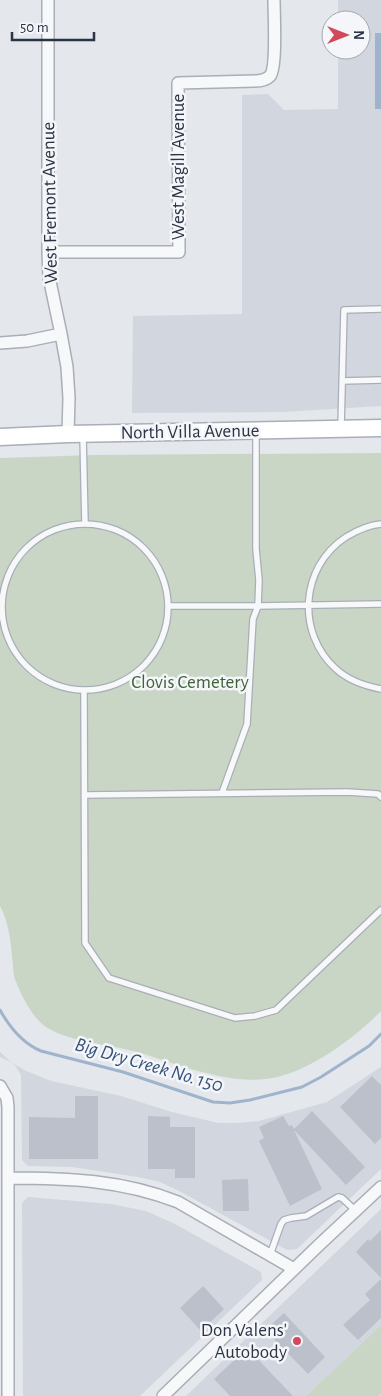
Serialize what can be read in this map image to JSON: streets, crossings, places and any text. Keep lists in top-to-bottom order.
{
  "streets": {
    "main road": ["North Villa Avenue"],
    "street": ["West Magill Avenue", "West Fremont Avenue"]
  },
  "crossings": [
    ["West Magill Avenue", "West Fremont Avenue"],
    ["West Fremont Avenue", "North Villa Avenue"]
  ],
  "water": ["Big Dry Creek No. 150"],
  "parks": ["Clovis Cemetery"],
  "places": ["Don Valens' Autobody"],
  "scale_bar": "50 m",
  "north": "right"
}
